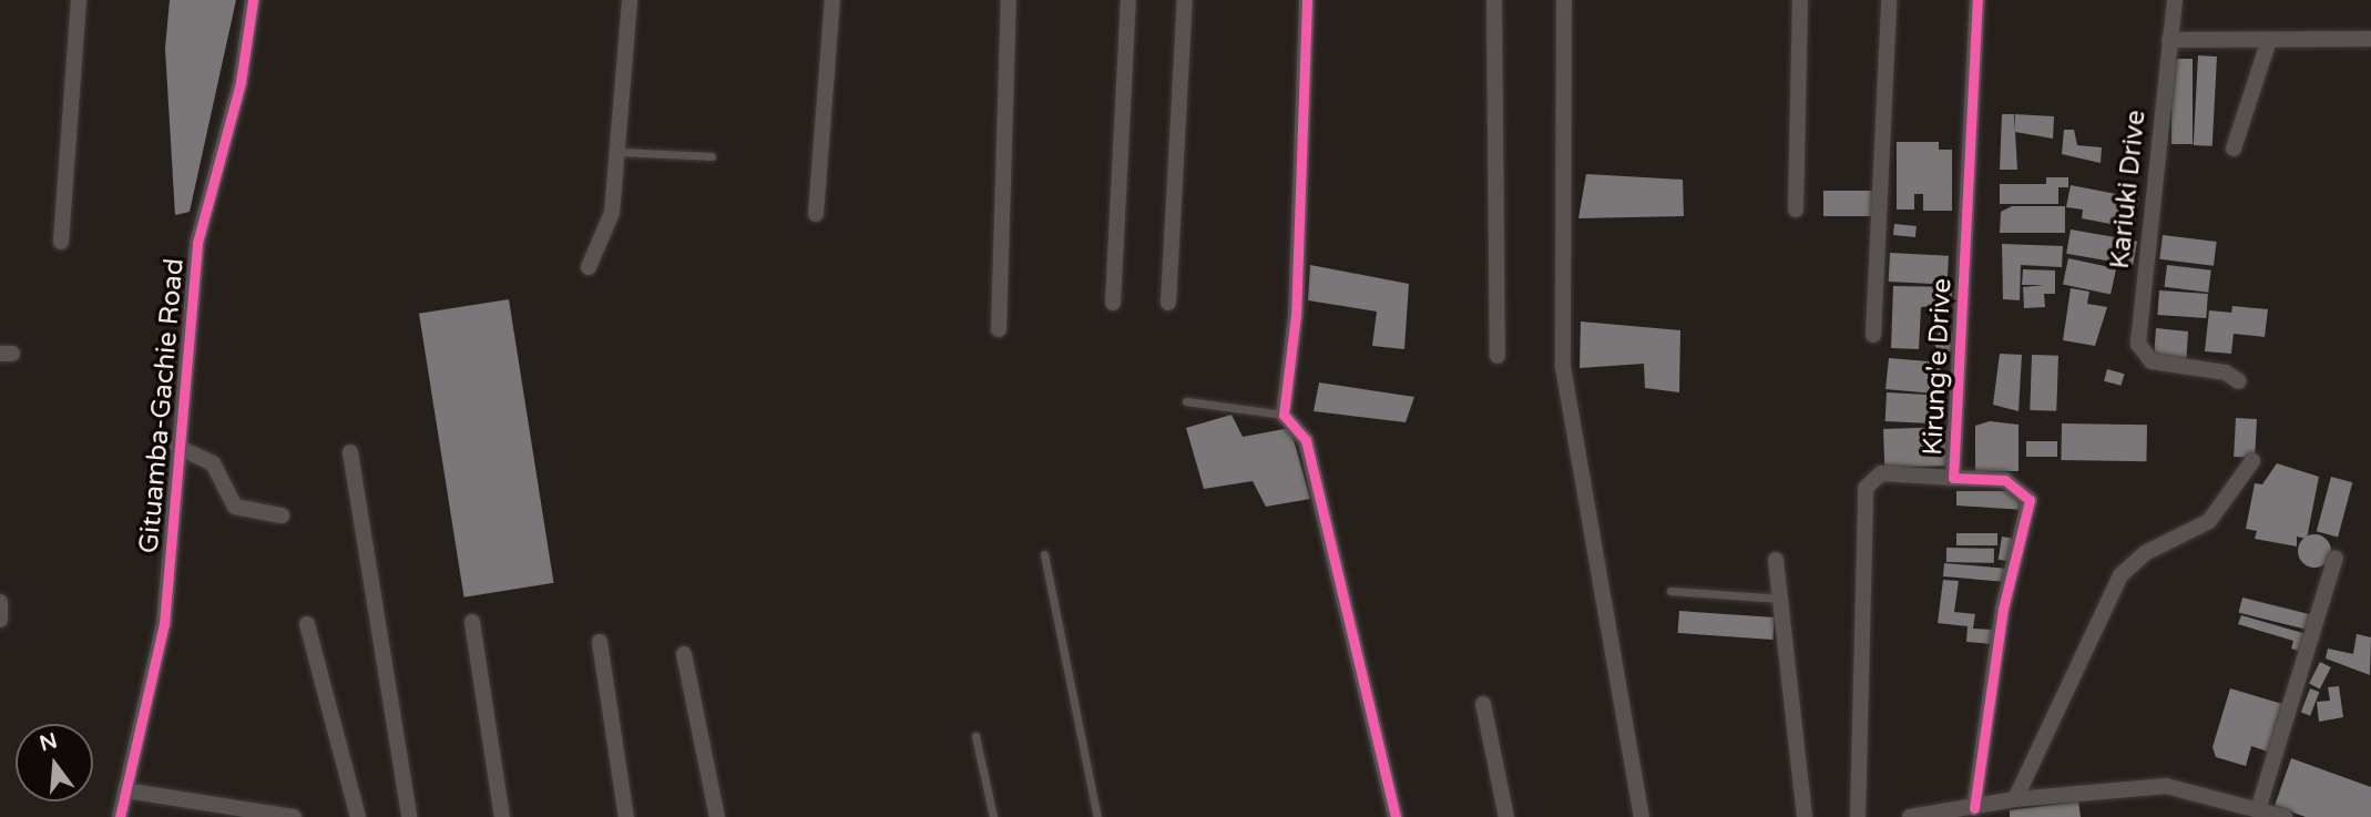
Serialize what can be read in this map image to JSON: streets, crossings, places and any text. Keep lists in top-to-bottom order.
{
  "streets": {
    "street": ["Kariuki Drive", "Kirung'e Drive", "Gituamba-Gachie Road"]
  },
  "north": "top"
}
